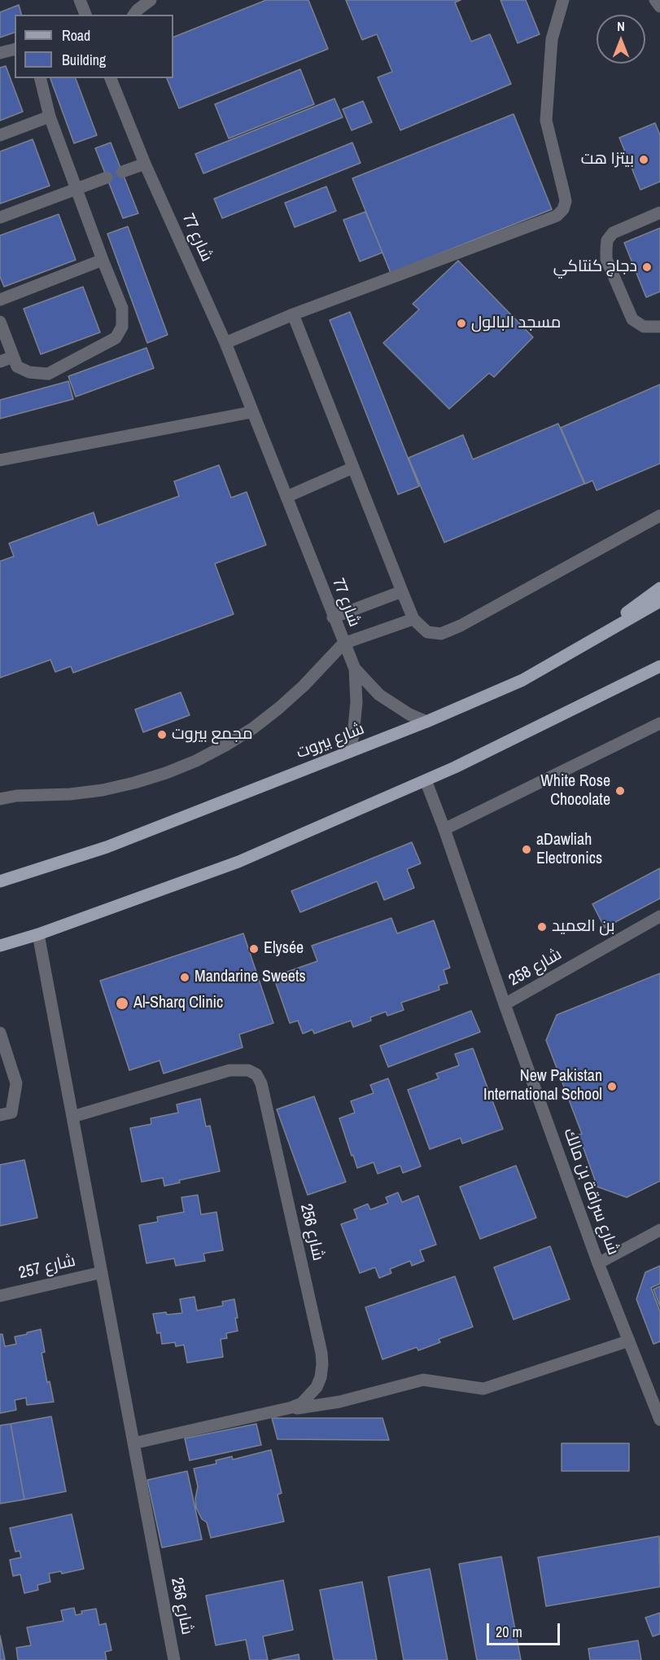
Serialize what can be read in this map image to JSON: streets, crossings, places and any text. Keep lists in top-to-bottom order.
{
  "streets": {
    "main road": ["شارع بيروت"],
    "street": [
      "شارع 77",
      "شارع 258",
      "شارع سراقة بن مالك",
      "شارع 256",
      "شارع 257"
    ]
  },
  "crossings": [
    ["شارع 77", "شارع بيروت"],
    ["شارع 258", "شارع سراقة بن مالك"],
    ["شارع 256", "شارع 257"]
  ],
  "places": [
    "بيتزا هت",
    "دجاج كنتاكي",
    "مسجد البالول",
    "مجمع بيروت",
    "White Rose Chocolate",
    "aDawliah Electronics",
    "بن العميد",
    "Elysée",
    "Mandarine Sweets",
    "Al-Sharq Clinic",
    "New Pakistan International School"
  ],
  "legend": ["Road", "Building"],
  "scale_bar": "20 m",
  "north": "top"
}
